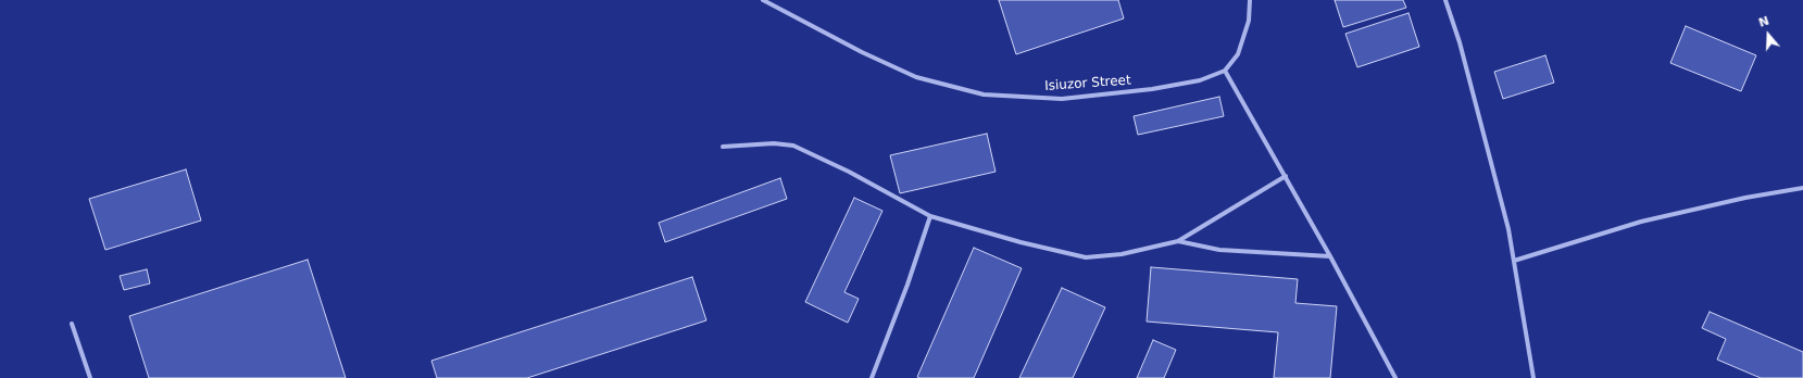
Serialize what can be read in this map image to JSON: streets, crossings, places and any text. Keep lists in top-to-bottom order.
{
  "streets": {
    "street": ["Isiuzor Street"]
  },
  "north": "top"
}
